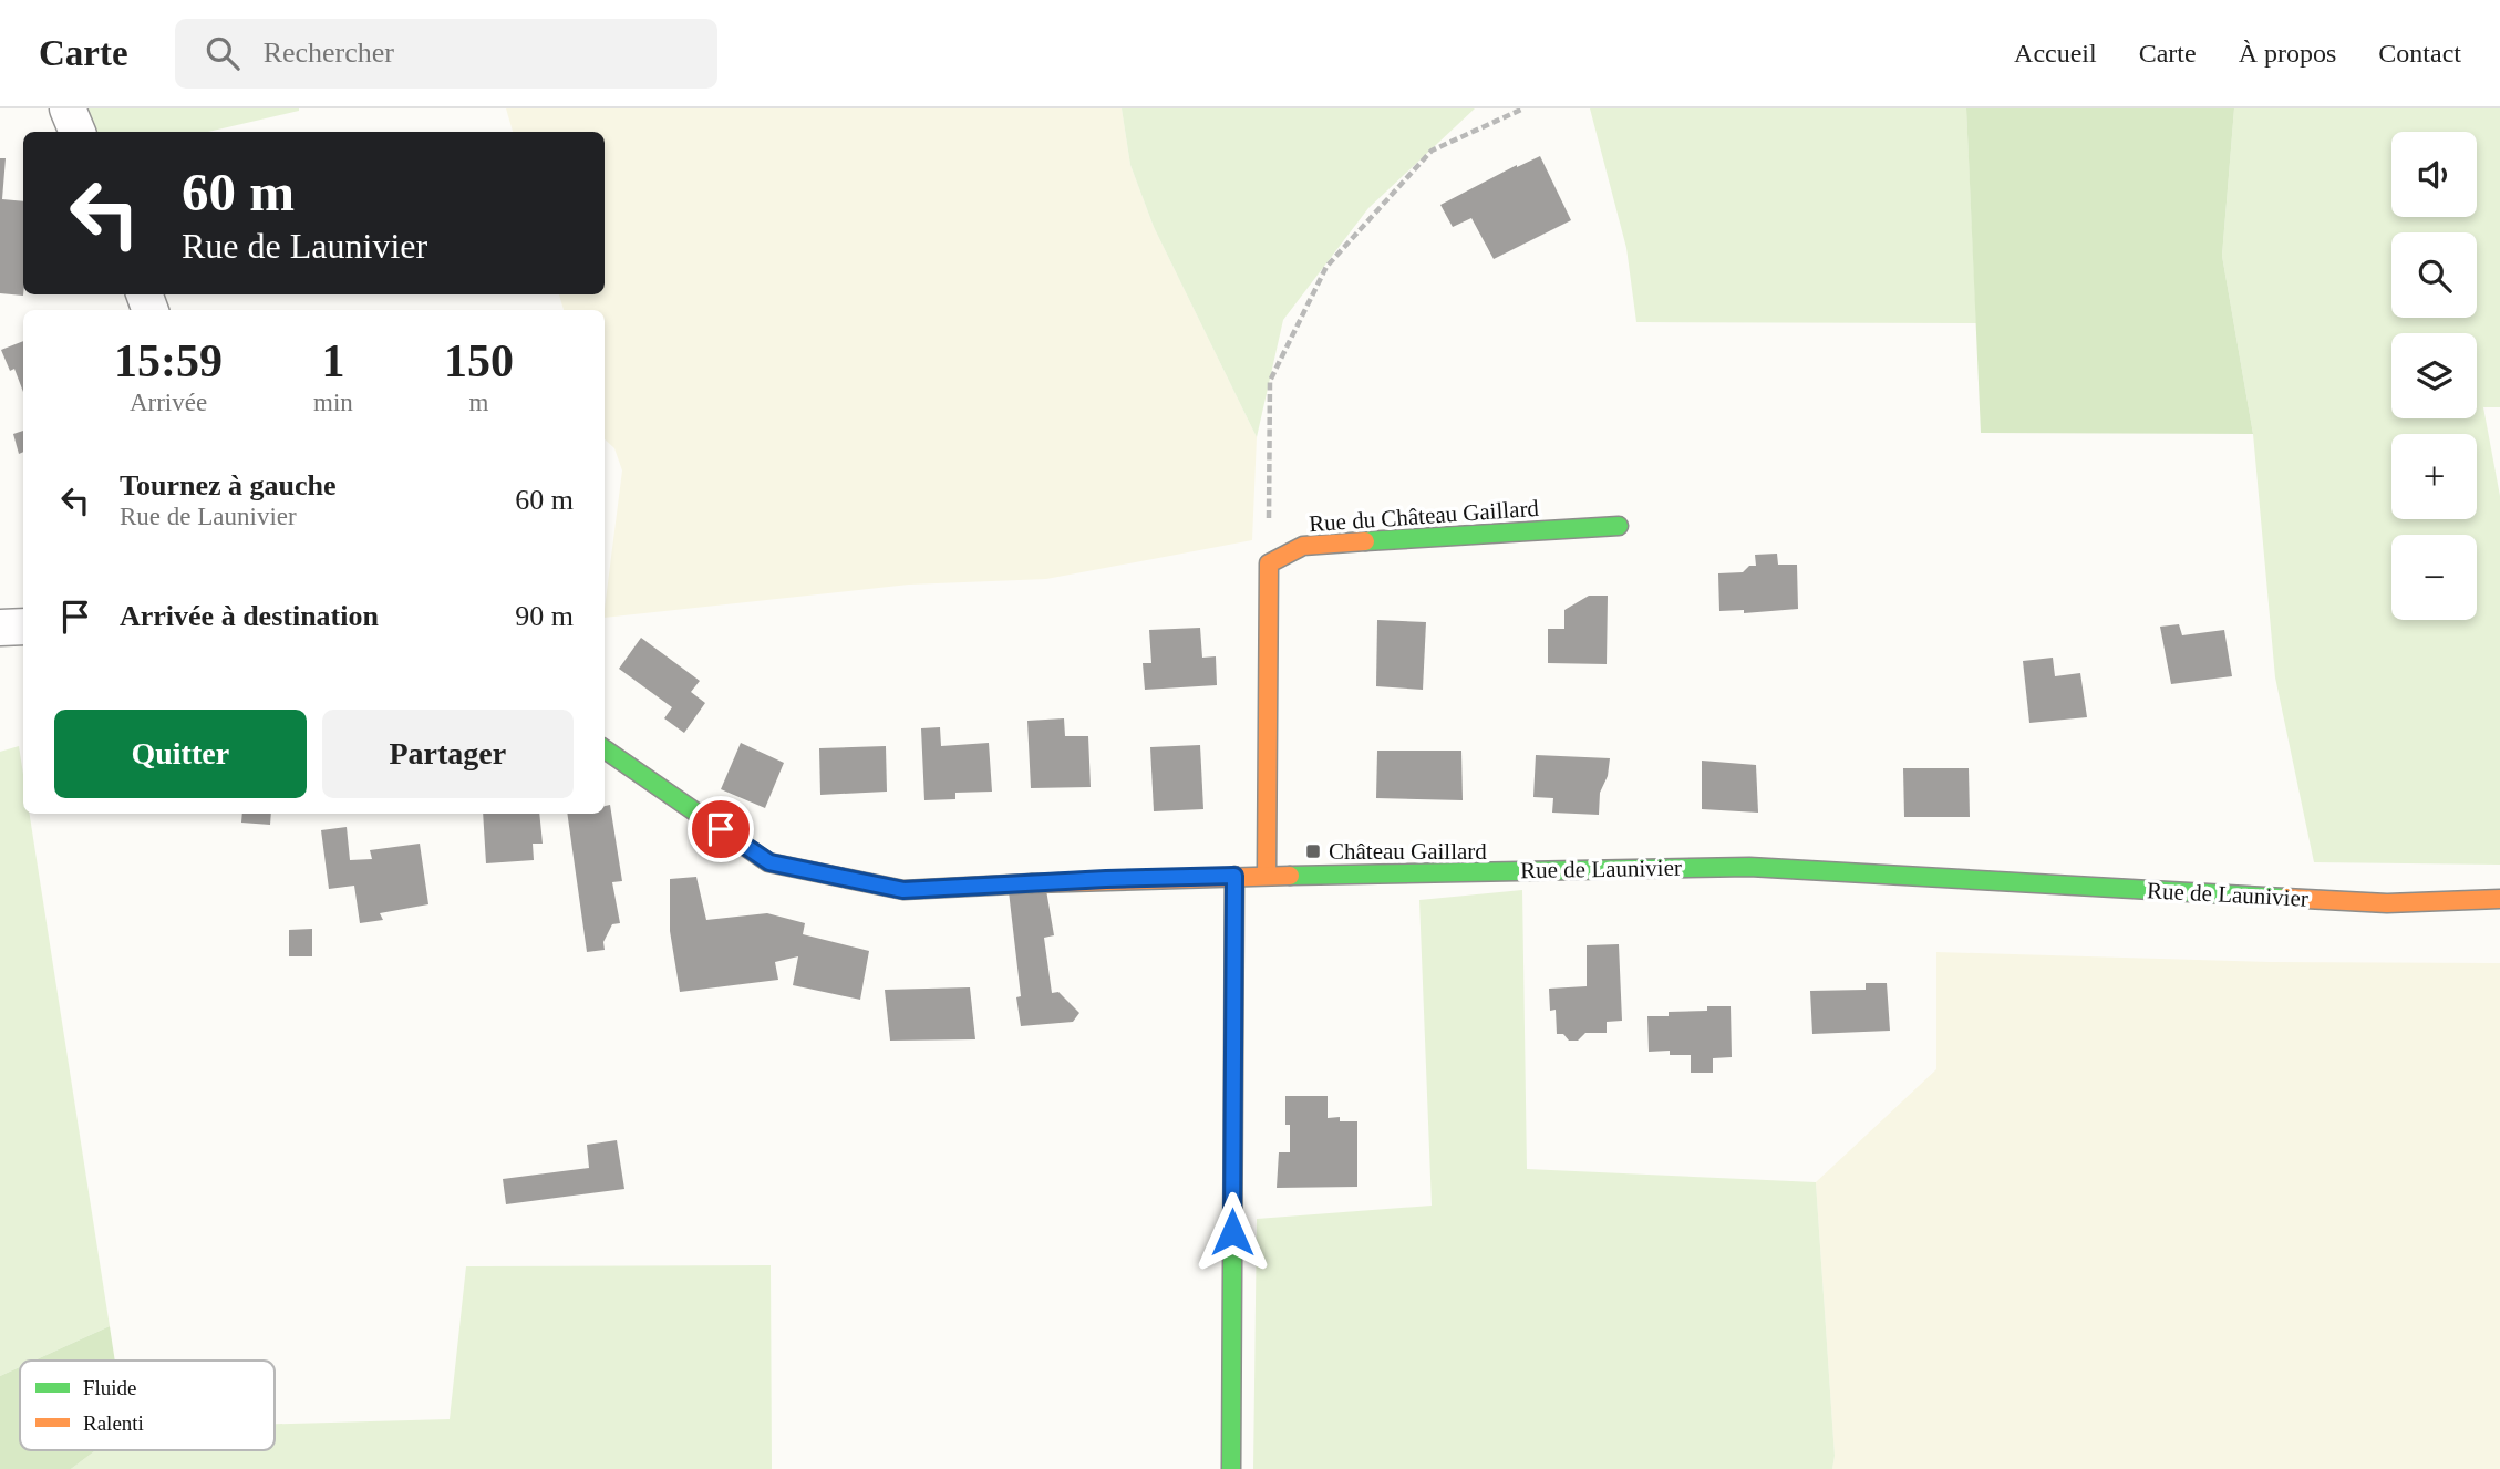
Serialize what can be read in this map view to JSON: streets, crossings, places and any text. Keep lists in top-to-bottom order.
{
  "streets": {
    "street": ["Rue du Château Gaillard", "Rue de Launivier"]
  },
  "places": {
    "transit": ["Château Gaillard"]
  },
  "legend": ["Fluide", "Ralenti"],
  "page": {
    "header": "Carte",
    "search": "Rechercher",
    "nav": [
      "Accueil",
      "Carte",
      "À propos",
      "Contact"
    ],
    "map_buttons": ["+", "−"],
    "turn": ["60 m", "Rue de Launivier"],
    "eta": [
      "15:59",
      "Arrivée",
      "1",
      "min",
      "150",
      "m"
    ],
    "list": [
      {
        "name": "Tournez à gauche",
        "note": "Rue de Launivier",
        "value": "60 m"
      },
      {
        "name": "Arrivée à destination",
        "value": "90 m"
      }
    ],
    "buttons": ["Quitter", "Partager"]
  }
}
